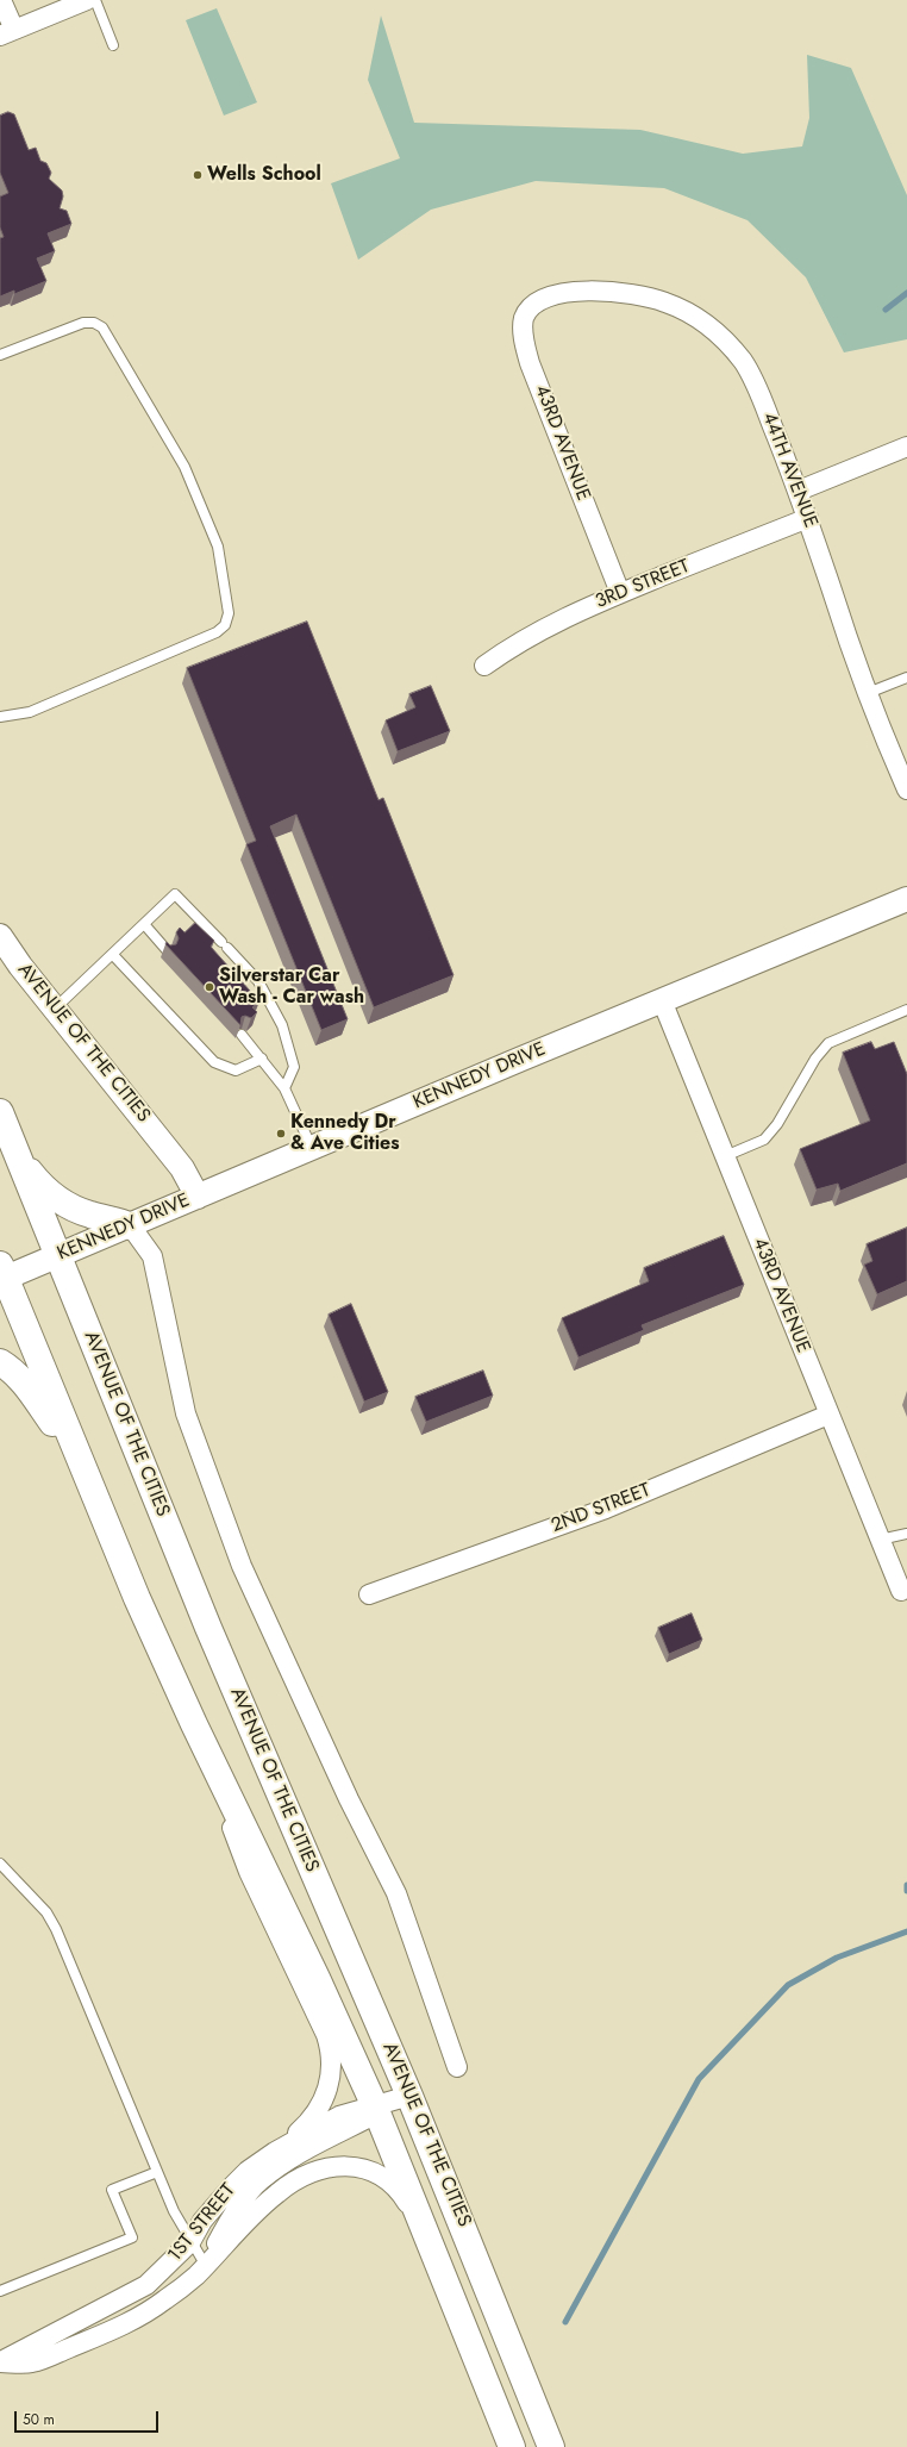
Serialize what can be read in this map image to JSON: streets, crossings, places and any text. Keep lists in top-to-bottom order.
{
  "streets": {
    "main road": ["AVENUE OF THE CITIES"],
    "street": [
      "43RD AVENUE",
      "44TH AVENUE",
      "3RD STREET",
      "KENNEDY DRIVE",
      "2ND STREET",
      "1ST STREET"
    ]
  },
  "crossings": [
    ["43RD AVENUE", "44TH AVENUE"],
    ["43RD AVENUE", "3RD STREET"],
    ["43RD AVENUE", "KENNEDY DRIVE"],
    ["43RD AVENUE", "2ND STREET"],
    ["44TH AVENUE", "3RD STREET"],
    ["AVENUE OF THE CITIES", "KENNEDY DRIVE"],
    ["AVENUE OF THE CITIES", "1ST STREET"]
  ],
  "places": ["Wells School", "Silverstar Car Wash - Car wash", "Kennedy Dr & Ave Cities"],
  "scale_bar": "50 m"
}
